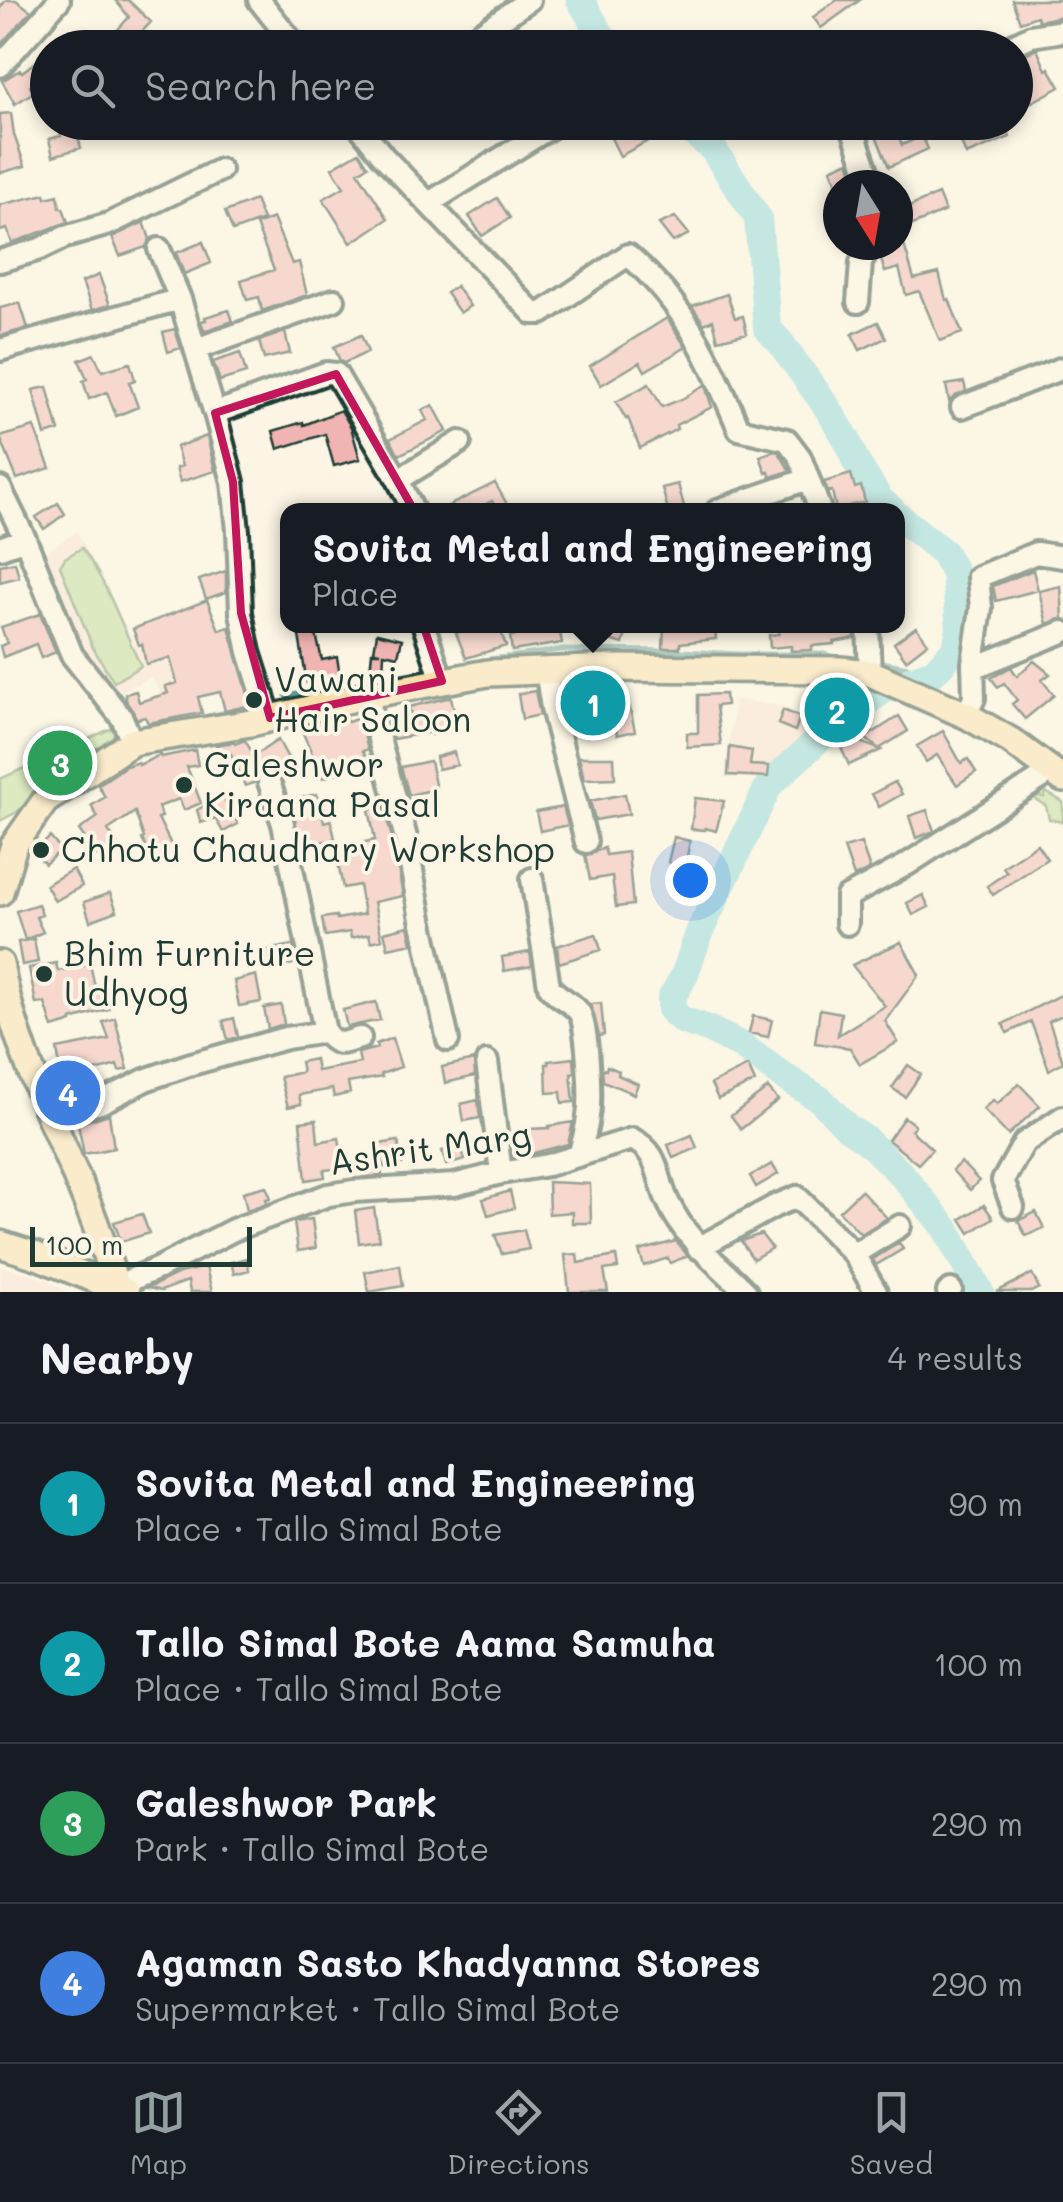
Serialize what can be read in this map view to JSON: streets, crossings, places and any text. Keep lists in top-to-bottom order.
{
  "streets": {
    "street": ["Ashrit Marg"]
  },
  "places": [
    "Vawani Hair Saloon",
    "Galeshwor Kiraana Pasal",
    "Chhotu Chaudhary Workshop",
    "Bhim Furniture Udhyog"
  ],
  "scale_bar": "100 m",
  "north": "bottom",
  "page": {
    "search": "Search here",
    "popup": ["Sovita Metal and Engineering", "Place"],
    "pins": [
      "1",
      "2",
      "3",
      "4"
    ],
    "scale": "100 m",
    "heading": ["Nearby", "4 results"],
    "list": [
      {
        "mark": "1",
        "name": "Sovita Metal and Engineering",
        "note": "Place · Tallo Simal Bote",
        "value": "90 m"
      },
      {
        "mark": "2",
        "name": "Tallo Simal Bote Aama Samuha",
        "note": "Place · Tallo Simal Bote",
        "value": "100 m"
      },
      {
        "mark": "3",
        "name": "Galeshwor Park",
        "note": "Park · Tallo Simal Bote",
        "value": "290 m"
      },
      {
        "mark": "4",
        "name": "Agaman Sasto Khadyanna Stores",
        "note": "Supermarket · Tallo Simal Bote",
        "value": "290 m"
      }
    ],
    "nav": ["Map", "Directions", "Saved"]
  }
}
